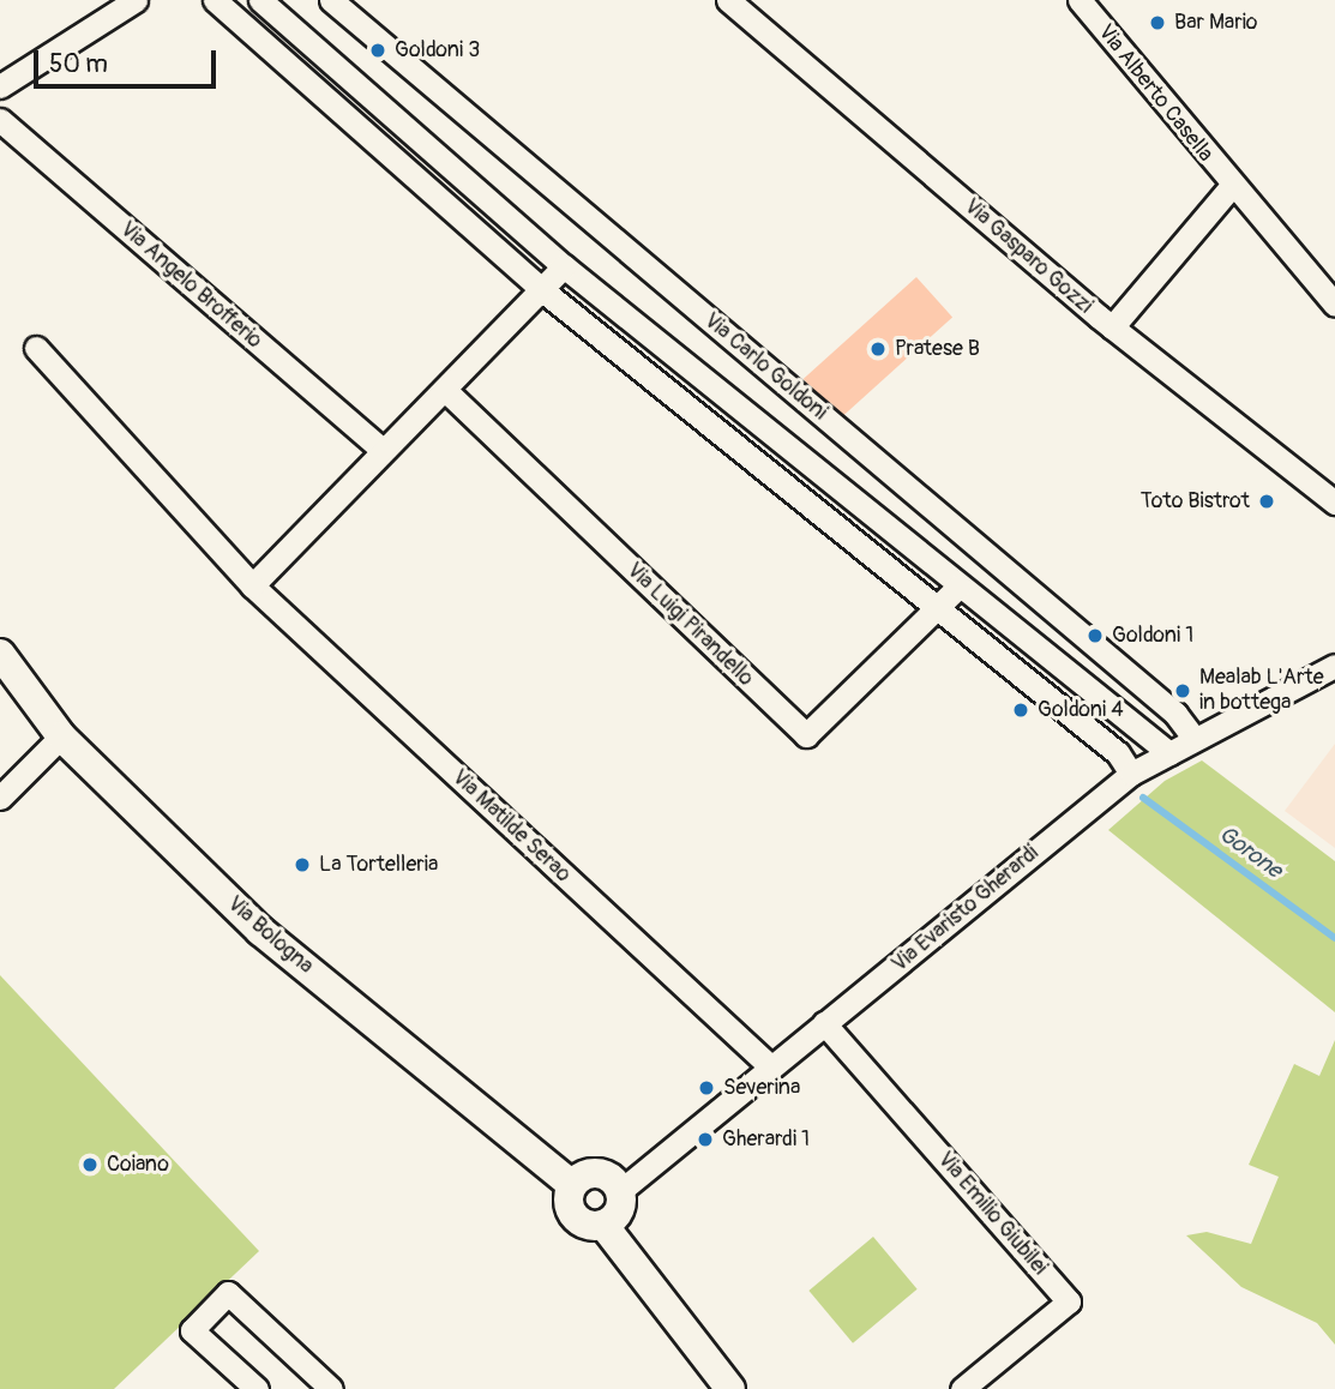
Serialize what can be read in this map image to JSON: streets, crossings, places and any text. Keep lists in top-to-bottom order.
{
  "streets": {
    "street": [
      "Via Alberto Casella",
      "Via Gasparo Gozzi",
      "Via Angelo Brofferio",
      "Via Carlo Goldoni",
      "Via Luigi Pirandello",
      "Via Matilde Serao",
      "Via Evaristo Gherardi",
      "Via Bologna",
      "Via Emilio Giubilei"
    ]
  },
  "crossings": [
    ["Via Carlo Goldoni", "Via Evaristo Gherardi"],
    ["Via Matilde Serao", "Via Evaristo Gherardi"],
    ["Via Evaristo Gherardi", "Via Bologna"],
    ["Via Evaristo Gherardi", "Via Emilio Giubilei"]
  ],
  "water": ["Gorone"],
  "places": [
    "Bar Mario",
    "Goldoni 3",
    "Pratese B",
    "Toto Bistrot",
    "Goldoni 1",
    "Mealab L'Arte in bottega",
    "Goldoni 4",
    "La Tortelleria",
    "Severina",
    "Gherardi 1",
    "Coiano"
  ],
  "scale_bar": "50 m"
}
